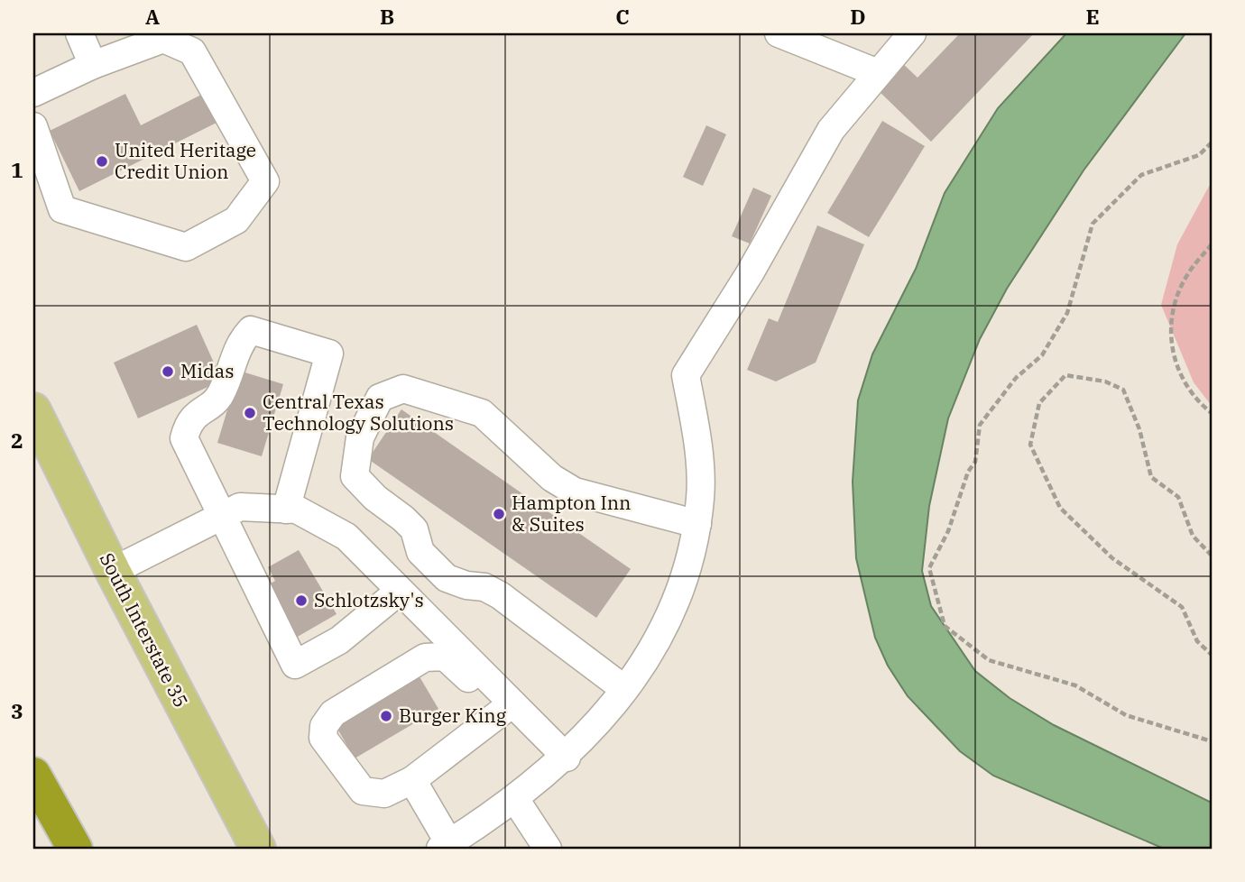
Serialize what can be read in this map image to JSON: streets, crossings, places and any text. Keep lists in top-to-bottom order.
{
  "streets": {
    "main road": ["South Interstate 35"]
  },
  "places": [
    "United Heritage Credit Union",
    "Midas",
    "Central Texas Technology Solutions",
    "Hampton Inn & Suites",
    "Schlotzsky's",
    "Burger King"
  ],
  "grid": {
    "columns": [
      "A",
      "B",
      "C",
      "D",
      "E"
    ],
    "rows": ["1", "2", "3"]
  }
}
